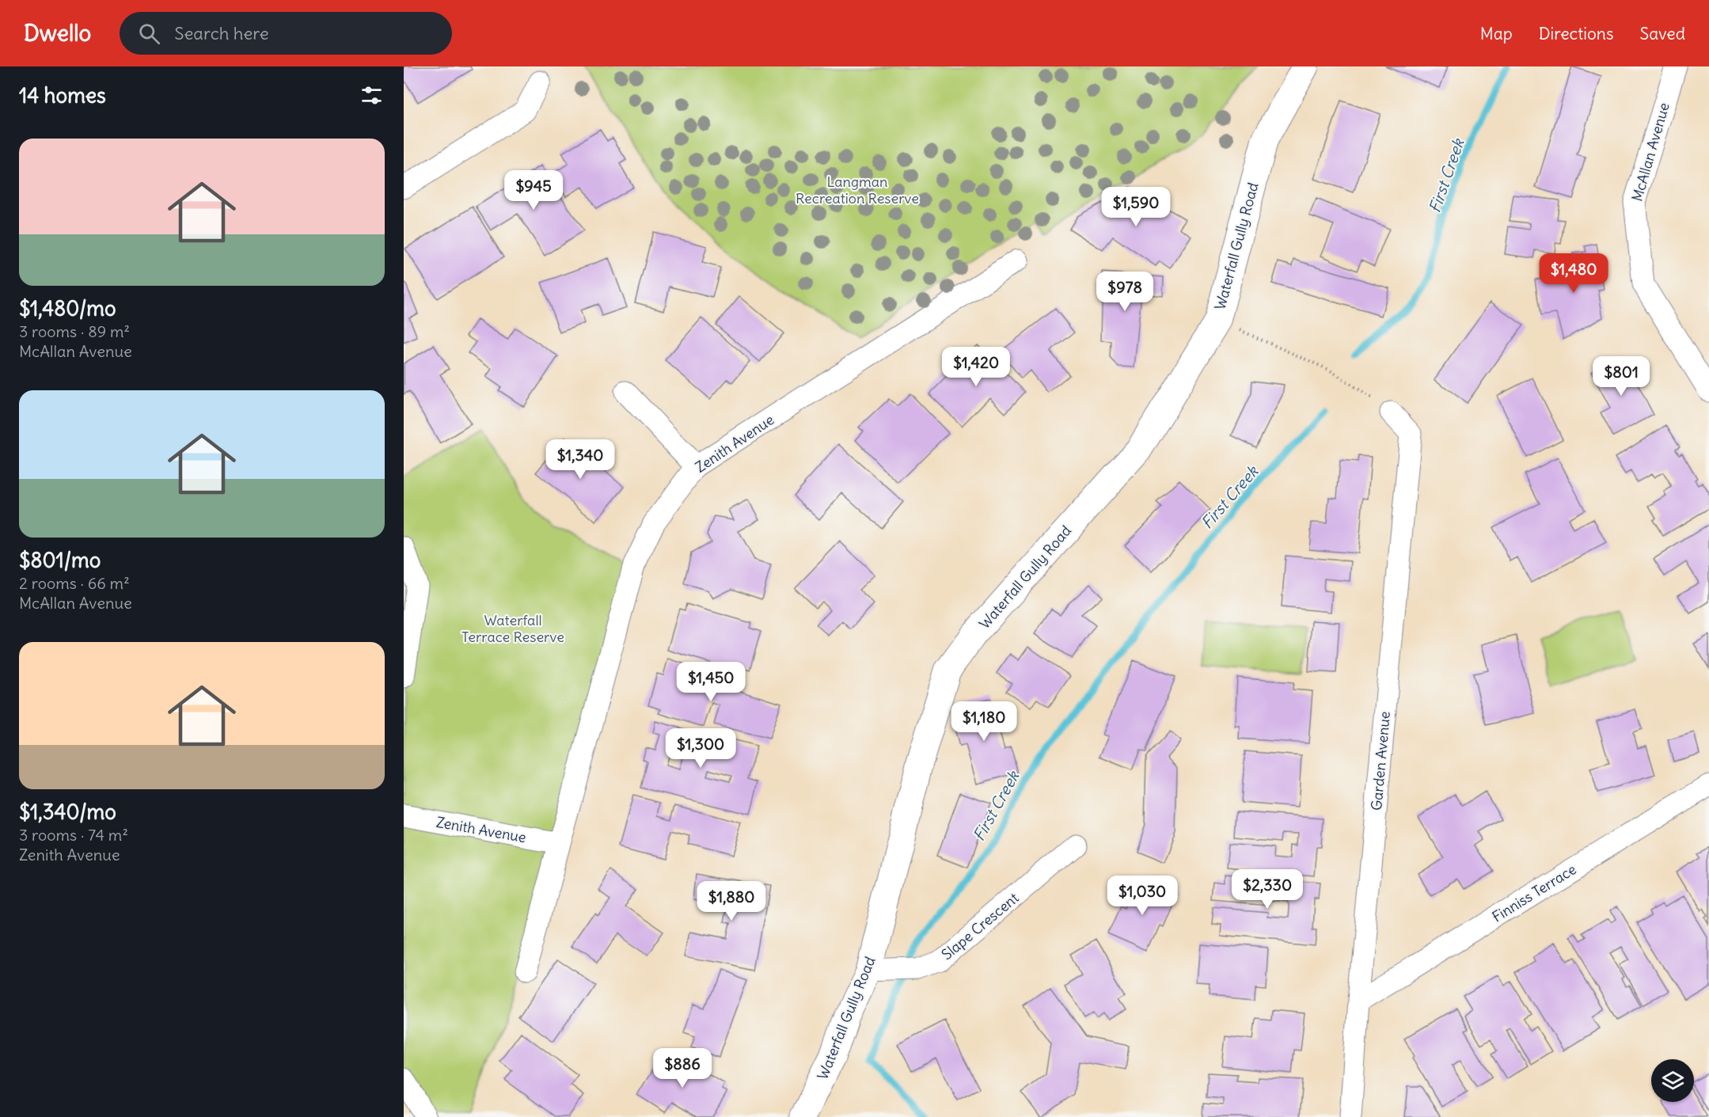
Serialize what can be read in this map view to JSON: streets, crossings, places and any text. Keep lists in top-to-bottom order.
{
  "streets": {
    "street": [
      "McAllan Avenue",
      "Waterfall Gully Road",
      "Zenith Avenue",
      "Garden Avenue",
      "Finniss Terrace",
      "Slape Crescent"
    ]
  },
  "crossings": [
    ["Waterfall Gully Road", "Slape Crescent"],
    ["Garden Avenue", "Finniss Terrace"]
  ],
  "water": ["First Creek"],
  "parks": ["Langman Recreation Reserve", "Waterfall Terrace Reserve"],
  "page": {
    "header": "Dwello",
    "search": "Search here",
    "nav": ["Map", "Directions", "Saved"],
    "heading": "14 homes",
    "list": [
      {
        "name": "$1,480/mo",
        "note": "3 rooms · 89 m² · McAllan Avenue"
      },
      {
        "name": "$801/mo",
        "note": "2 rooms · 66 m² · McAllan Avenue"
      },
      {
        "name": "$1,340/mo",
        "note": "3 rooms · 74 m² · Zenith Avenue"
      }
    ],
    "price": [
      "$945",
      "$1,590",
      "$1,480",
      "$978",
      "$1,420",
      "$801",
      "$1,340",
      "$1,450",
      "$1,180",
      "$1,300",
      "$2,330",
      "$1,030",
      "$1,880",
      "$886"
    ]
  }
}
